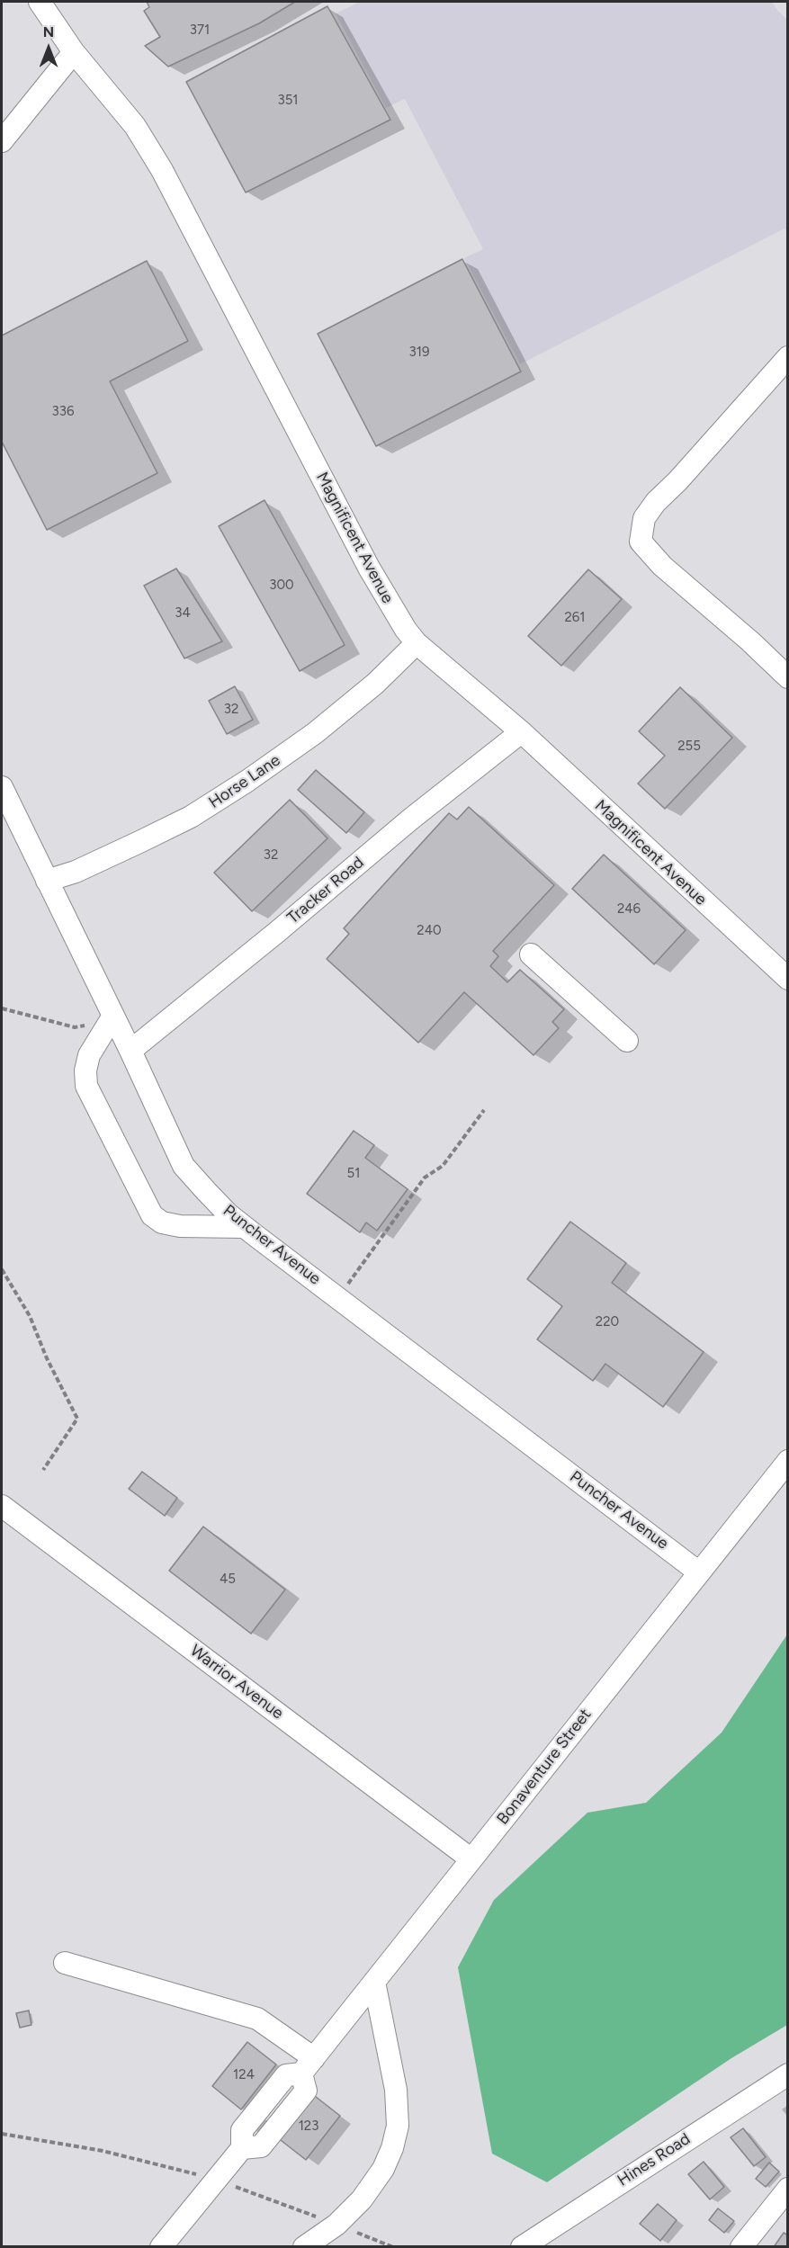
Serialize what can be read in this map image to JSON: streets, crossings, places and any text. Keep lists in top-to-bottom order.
{
  "streets": {
    "street": [
      "Magnificent Avenue",
      "Horse Lane",
      "Tracker Road",
      "Puncher Avenue",
      "Warrior Avenue",
      "Bonaventure Street",
      "Hines Road"
    ]
  },
  "crossings": [
    ["Magnificent Avenue", "Horse Lane"],
    ["Magnificent Avenue", "Tracker Road"],
    ["Horse Lane", "Puncher Avenue"],
    ["Tracker Road", "Puncher Avenue"],
    ["Puncher Avenue", "Bonaventure Street"],
    ["Warrior Avenue", "Bonaventure Street"]
  ],
  "house_numbers": [
    "371",
    "351",
    "319",
    "336",
    "300",
    "34",
    "261",
    "32",
    "255",
    "32",
    "246",
    "240",
    "51",
    "220",
    "45",
    "124",
    "123"
  ],
  "north": "top"
}
